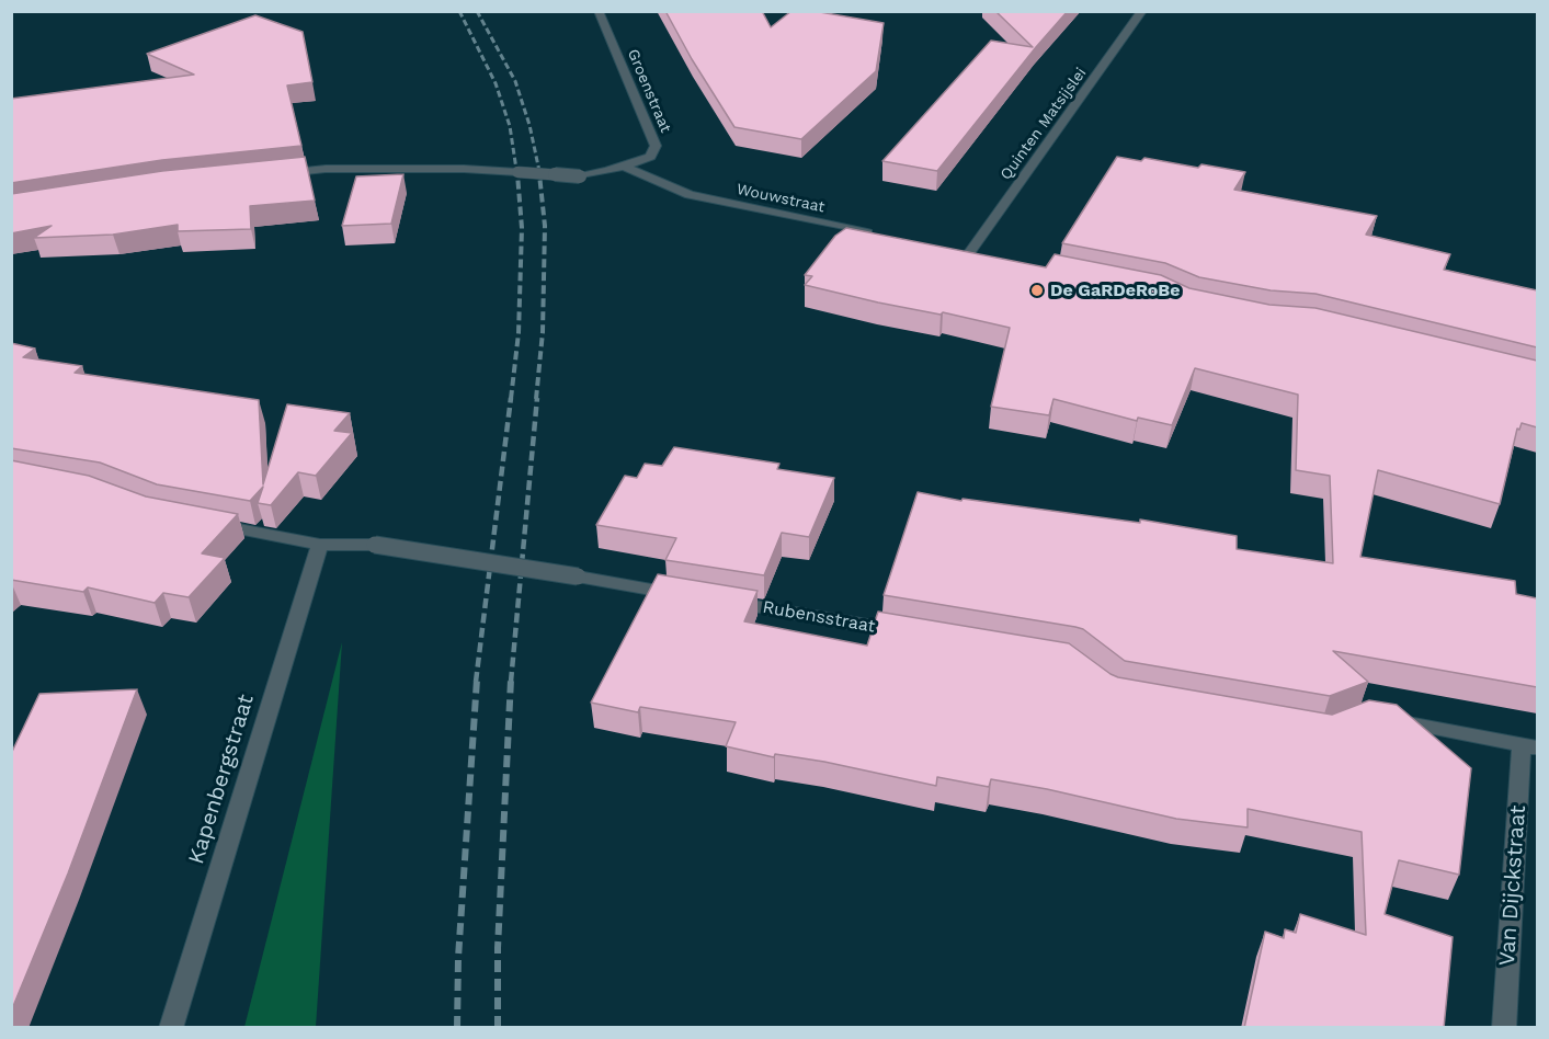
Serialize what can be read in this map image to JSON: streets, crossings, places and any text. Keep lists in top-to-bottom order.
{
  "streets": {
    "street": [
      "Groenstraat",
      "Quinten Matsijslei",
      "Wouwstraat",
      "Rubensstraat",
      "Kapenbergstraat",
      "Van Dijckstraat"
    ]
  },
  "crossings": [
    ["Groenstraat", "Wouwstraat"]
  ],
  "places": ["De GaRDeRoBe"]
}
